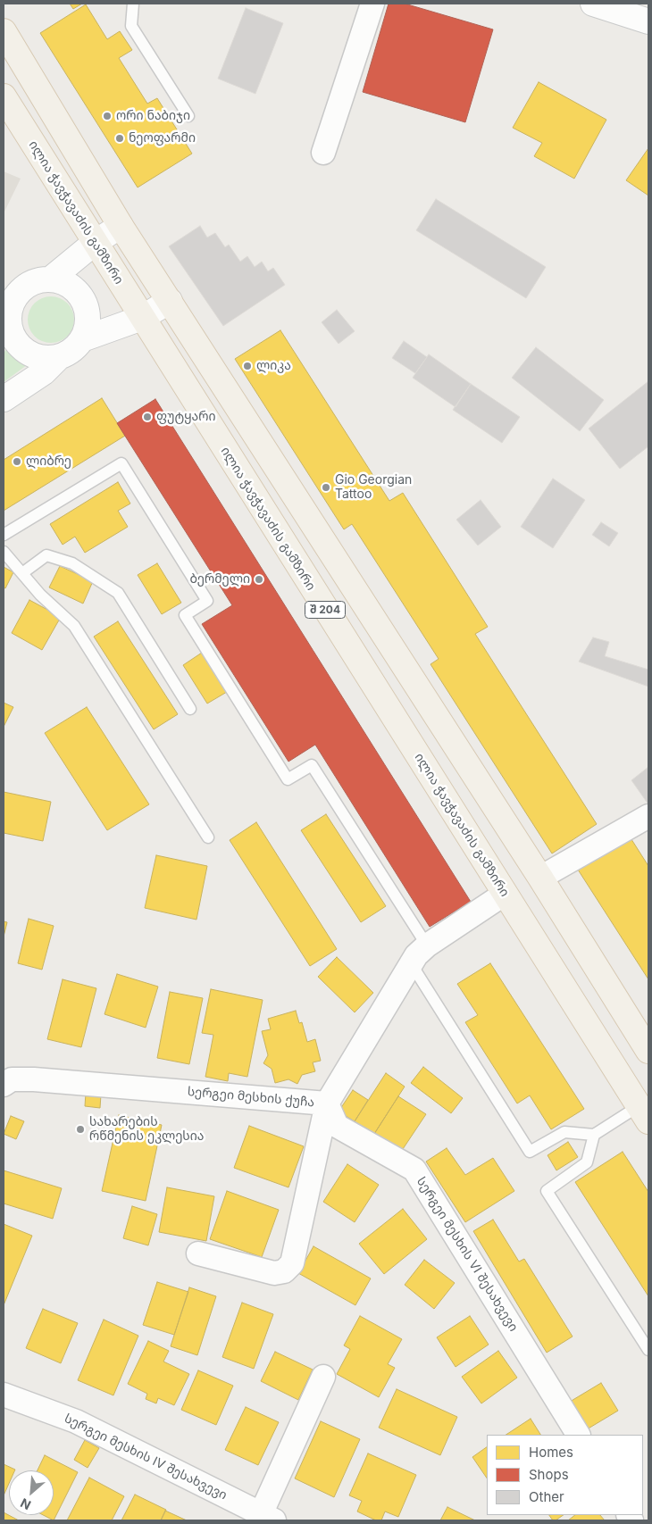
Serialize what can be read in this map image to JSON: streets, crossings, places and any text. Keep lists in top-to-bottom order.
{
  "streets": {
    "main road": ["ილია ჭავჭავაძის გამზირი", "შ 204"],
    "street": ["სერგეი მესხის ქუჩა", "სერგეი მესხის VI შესახვევი", "სერგეი მესხის IV შესახვევი"]
  },
  "crossings": [
    ["ილია ჭავჭავაძის გამზირი", "სერგეი მესხის ქუჩა"],
    ["სერგეი მესხის ქუჩა", "სერგეი მესხის VI შესახვევი"]
  ],
  "places": [
    "ორი ნაბიჯი",
    "ნეოფარმი",
    "ლიკა",
    "ფუტყარი",
    "ლიბრე",
    "Gio Georgian Tattoo",
    "ბერმელი",
    "სახარების რწმენის ეკლესია"
  ],
  "legend": ["Homes", "Shops", "Other"],
  "north": "bottom left"
}
